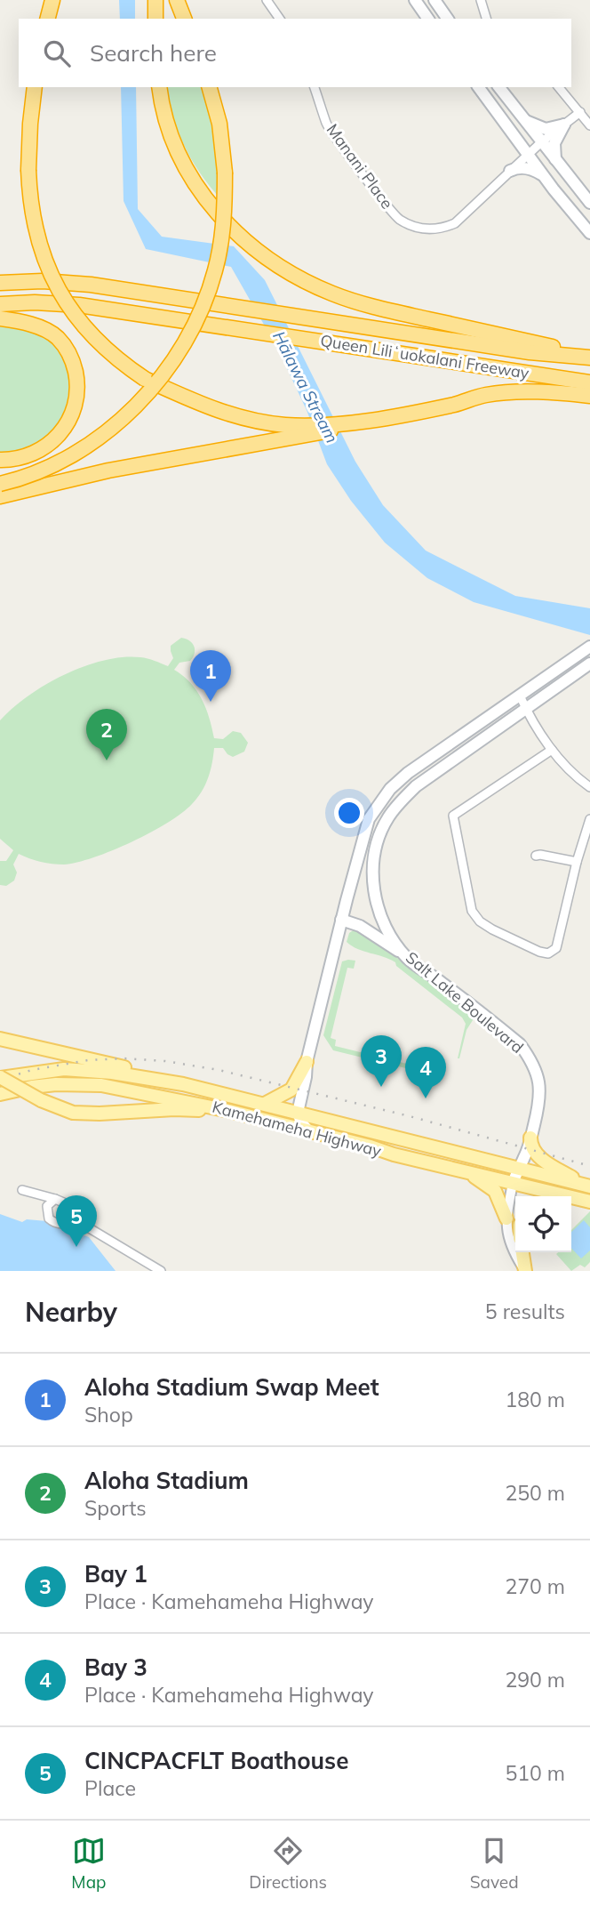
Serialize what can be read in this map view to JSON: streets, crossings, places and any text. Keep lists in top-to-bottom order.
{
  "streets": {
    "highway": ["Queen Liliʻuokalani Freeway"],
    "main road": ["Salt Lake Boulevard", "Kamehameha Highway"],
    "street": ["Manani Place"]
  },
  "crossings": [
    ["Salt Lake Boulevard", "Kamehameha Highway"]
  ],
  "water": ["Hālawa Stream"],
  "page": {
    "search": "Search here",
    "pins": [
      "1",
      "2",
      "3",
      "4",
      "5"
    ],
    "heading": ["Nearby", "5 results"],
    "list": [
      {
        "mark": "1",
        "name": "Aloha Stadium Swap Meet",
        "note": "Shop",
        "value": "180 m"
      },
      {
        "mark": "2",
        "name": "Aloha Stadium",
        "note": "Sports",
        "value": "250 m"
      },
      {
        "mark": "3",
        "name": "Bay 1",
        "note": "Place · Kamehameha Highway",
        "value": "270 m"
      },
      {
        "mark": "4",
        "name": "Bay 3",
        "note": "Place · Kamehameha Highway",
        "value": "290 m"
      },
      {
        "mark": "5",
        "name": "CINCPACFLT Boathouse",
        "note": "Place",
        "value": "510 m"
      }
    ],
    "nav": ["Map", "Directions", "Saved"]
  }
}
